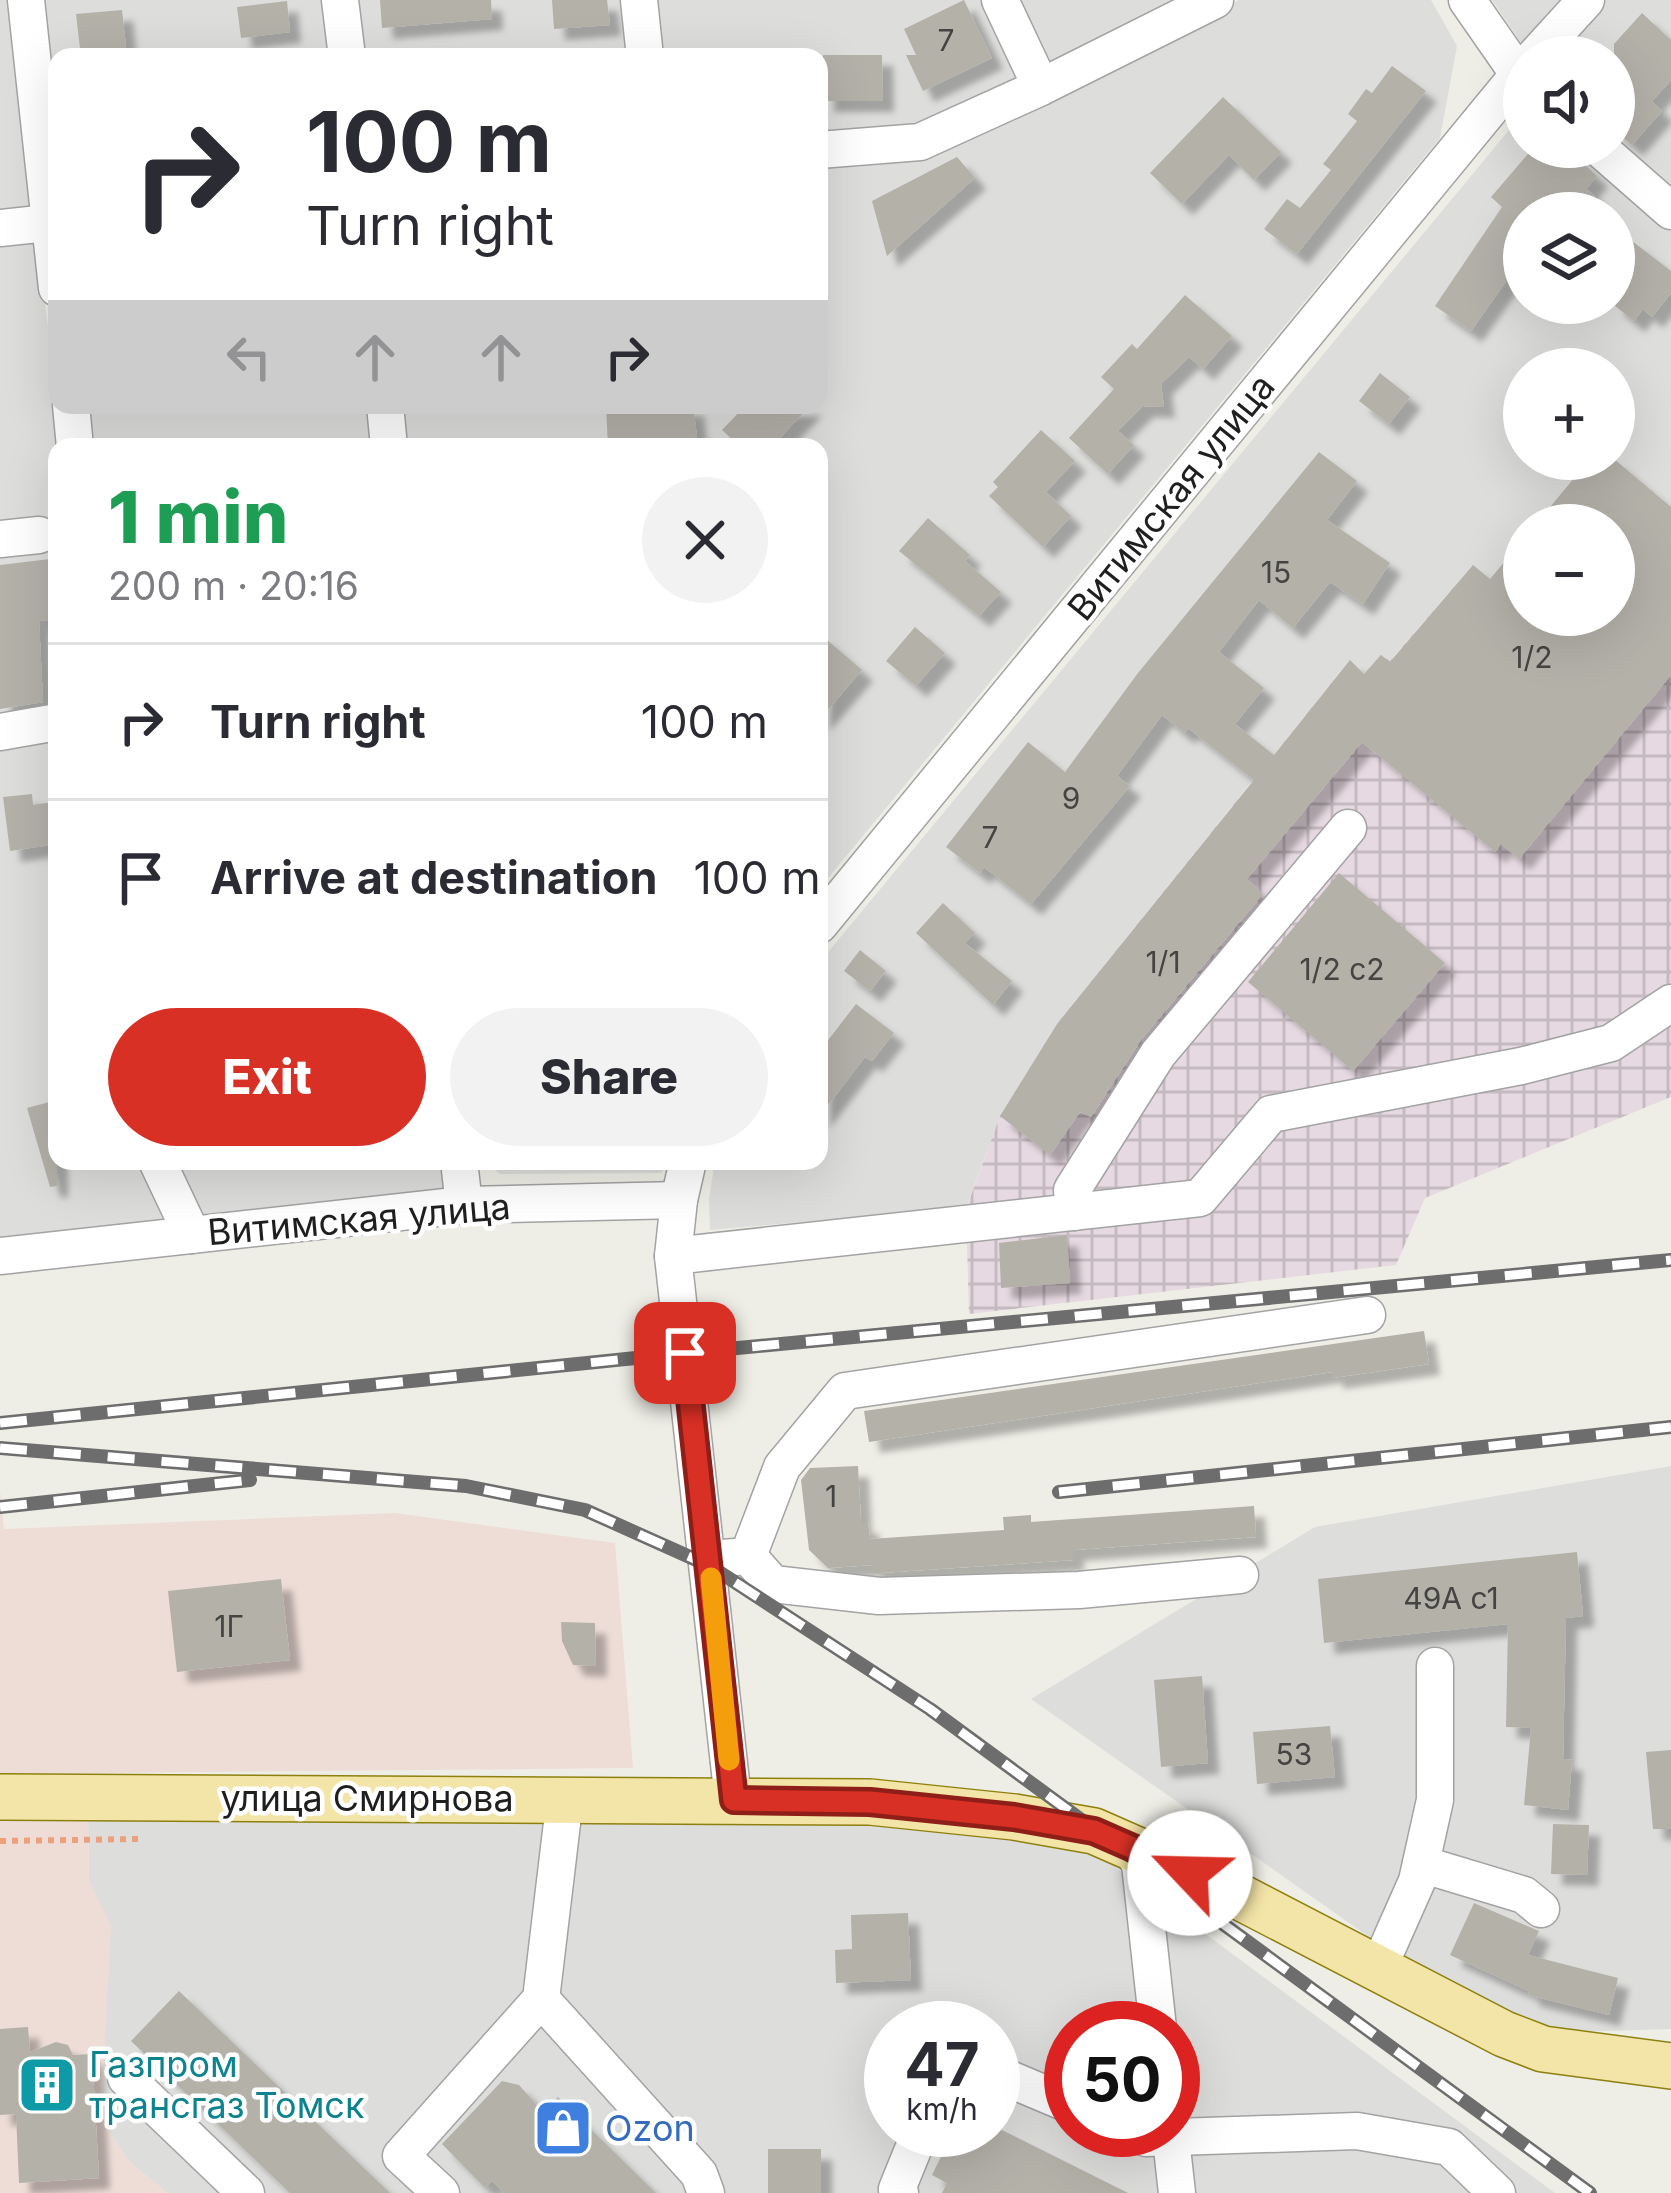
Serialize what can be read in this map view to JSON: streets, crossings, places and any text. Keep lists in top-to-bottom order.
{
  "streets": {
    "main road": ["улица Смирнова"],
    "street": ["Витимская улица"]
  },
  "places": {
    "building": ["Газпром трансгаз Томск"],
    "shop": ["Ozon"]
  },
  "house_numbers": [
    "7",
    "15",
    "1/2",
    "9",
    "7",
    "1/1",
    "1/2 с2",
    "1",
    "49А с1",
    "1Г",
    "53"
  ],
  "page": {
    "map_buttons": ["+", "−"],
    "turn": ["100 m", "Turn right"],
    "heading": ["1 min", "200 m · 20:16"],
    "list": [
      {
        "name": "Turn right",
        "value": "100 m"
      },
      {
        "name": "Arrive at destination",
        "value": "100 m"
      }
    ],
    "buttons": ["Exit", "Share"],
    "speed": "47 km/h",
    "limit": "50"
  }
}
